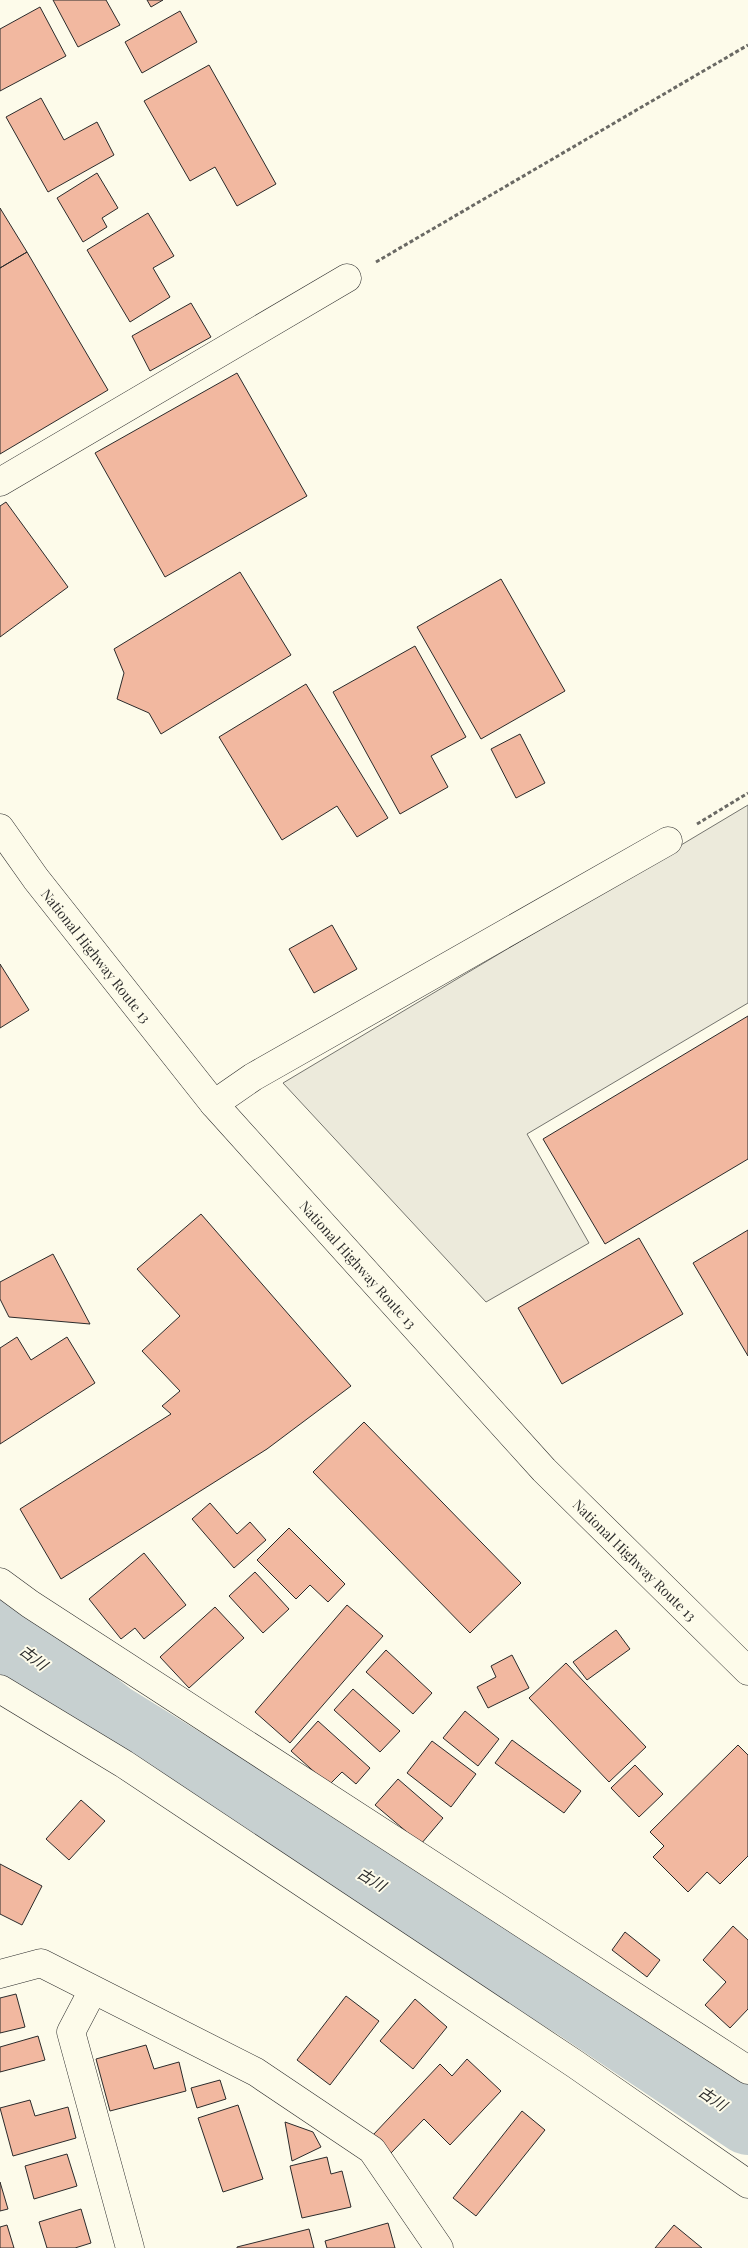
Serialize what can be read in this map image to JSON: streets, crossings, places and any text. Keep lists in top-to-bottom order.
{
  "streets": {
    "main road": ["National Highway Route 13"]
  },
  "water": ["古川"]
}
